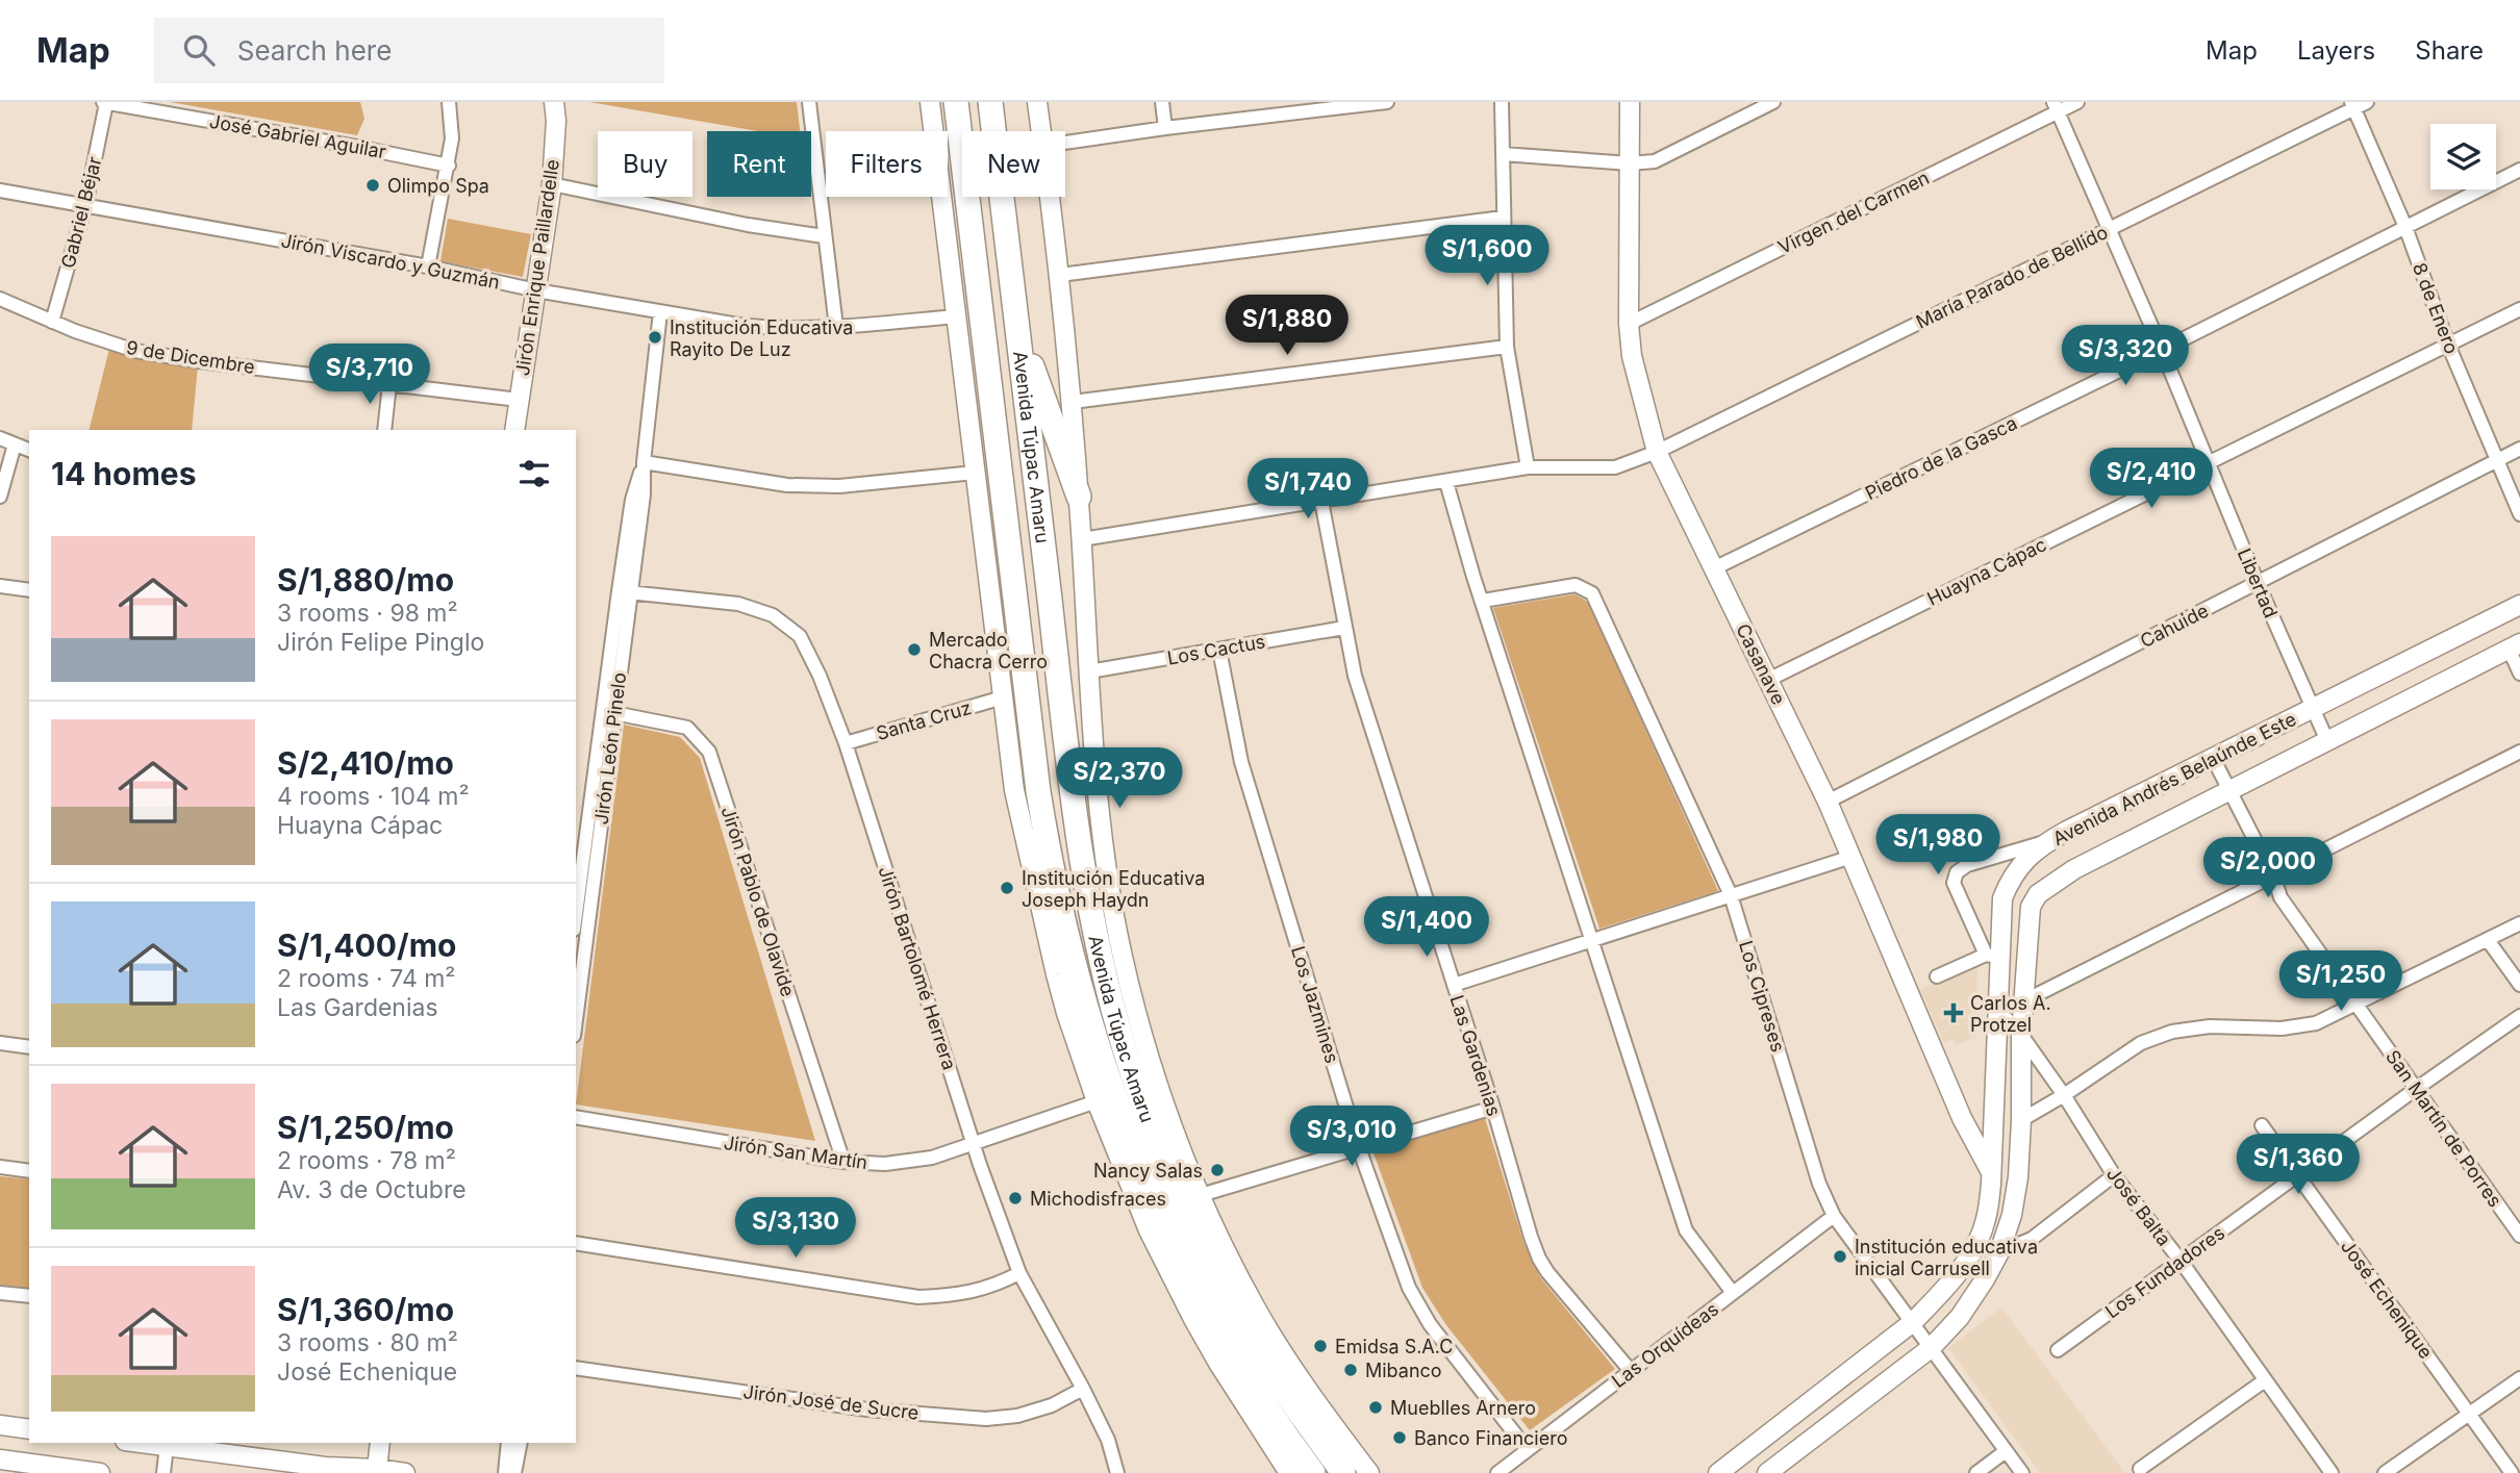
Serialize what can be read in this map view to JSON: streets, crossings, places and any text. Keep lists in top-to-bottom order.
{
  "streets": {
    "highway": ["Avenida Túpac Amaru"],
    "street": [
      "José Gabriel Aguilar",
      "Gabriel Béjar",
      "Virgen del Carmen",
      "Jirón Viscardo y Guzmán",
      "Jirón Enrique Paillardelle",
      "María Parado de Bellido",
      "8 de Enero",
      "9 de Dicembre",
      "Piedro de la Gasca",
      "Huayna Cápac",
      "Libertad",
      "Cahuide",
      "Los Cactus",
      "Casanave",
      "Santa Cruz",
      "Jirón León Pinelo",
      "Avenida Andrés Belaúnde Este",
      "Jirón Pablo de Olavide",
      "Jirón Bartolomé Herrera",
      "Los Cipreses",
      "Los Jazmines",
      "Las Gardenias",
      "San Martín de Porres",
      "Jirón San Martín",
      "José Balta",
      "Los Fundadores",
      "José Echenique",
      "Las Orquídeas",
      "Jirón José de Sucre"
    ]
  },
  "crossings": [
    ["José Gabriel Aguilar", "Gabriel Béjar"],
    ["Gabriel Béjar", "Jirón Viscardo y Guzmán"],
    ["Gabriel Béjar", "9 de Dicembre"],
    ["Virgen del Carmen", "Libertad"],
    ["Virgen del Carmen", "Casanave"],
    ["Jirón Viscardo y Guzmán", "Jirón Enrique Paillardelle"],
    ["Jirón Viscardo y Guzmán", "Jirón León Pinelo"],
    ["Jirón Enrique Paillardelle", "9 de Dicembre"],
    ["María Parado de Bellido", "8 de Enero"],
    ["María Parado de Bellido", "Avenida Túpac Amaru"],
    ["María Parado de Bellido", "Libertad"],
    ["María Parado de Bellido", "Casanave"],
    ["María Parado de Bellido", "Las Gardenias"],
    ["8 de Enero", "Piedro de la Gasca"],
    ["8 de Enero", "Huayna Cápac"],
    ["8 de Enero", "Cahuide"],
    ["Avenida Túpac Amaru", "Los Cactus"],
    ["Piedro de la Gasca", "Libertad"],
    ["Piedro de la Gasca", "Casanave"],
    ["Huayna Cápac", "Libertad"],
    ["Huayna Cápac", "Casanave"],
    ["Libertad", "Cahuide"],
    ["Libertad", "Avenida Andrés Belaúnde Este"],
    ["Cahuide", "Casanave"],
    ["Los Cactus", "Los Jazmines"],
    ["Los Cactus", "Las Gardenias"],
    ["Casanave", "Avenida Andrés Belaúnde Este"],
    ["Santa Cruz", "Jirón Bartolomé Herrera"],
    ["Jirón León Pinelo", "Jirón Pablo de Olavide"],
    ["Jirón León Pinelo", "Jirón Bartolomé Herrera"],
    ["Avenida Andrés Belaúnde Este", "Los Cipreses"],
    ["Avenida Andrés Belaúnde Este", "San Martín de Porres"],
    ["Avenida Andrés Belaúnde Este", "José Balta"],
    ["Jirón Pablo de Olavide", "Jirón San Martín"],
    ["Jirón Bartolomé Herrera", "Jirón San Martín"],
    ["Jirón Bartolomé Herrera", "Jirón José de Sucre"],
    ["Los Cipreses", "Las Orquídeas"],
    ["Los Jazmines", "Las Orquídeas"],
    ["Las Gardenias", "Las Orquídeas"],
    ["San Martín de Porres", "Los Fundadores"],
    ["José Balta", "Los Fundadores"],
    ["Los Fundadores", "José Echenique"]
  ],
  "places": {
    "other": [
      "Olimpo Spa",
      "Institución Educativa Rayito De Luz",
      "Mercado Chacra Cerro",
      "Institución Educativa Joseph Haydn",
      "Nancy Salas",
      "Michodisfraces",
      "Institución educativa inicial Carrusell",
      "Emidsa S.A.C",
      "Mibanco",
      "Mueblles Arnero",
      "Banco Financiero"
    ],
    "health": ["Carlos A. Protzel"]
  },
  "page": {
    "header": "Map",
    "search": "Search here",
    "nav": ["Map", "Layers", "Share"],
    "chip": [
      "Buy",
      "Rent",
      "Filters",
      "New"
    ],
    "price": [
      "S/1,600",
      "S/1,880",
      "S/3,320",
      "S/3,710",
      "S/2,410",
      "S/1,740",
      "S/2,370",
      "S/1,980",
      "S/2,000",
      "S/1,400",
      "S/1,250",
      "S/3,010",
      "S/1,360",
      "S/3,130"
    ],
    "heading": "14 homes",
    "list": [
      {
        "name": "S/1,880/mo",
        "note": "3 rooms · 98 m² · Jirón Felipe Pinglo"
      },
      {
        "name": "S/2,410/mo",
        "note": "4 rooms · 104 m² · Huayna Cápac"
      },
      {
        "name": "S/1,400/mo",
        "note": "2 rooms · 74 m² · Las Gardenias"
      },
      {
        "name": "S/1,250/mo",
        "note": "2 rooms · 78 m² · Av. 3 de Octubre"
      },
      {
        "name": "S/1,360/mo",
        "note": "3 rooms · 80 m² · José Echenique"
      }
    ]
  }
}
